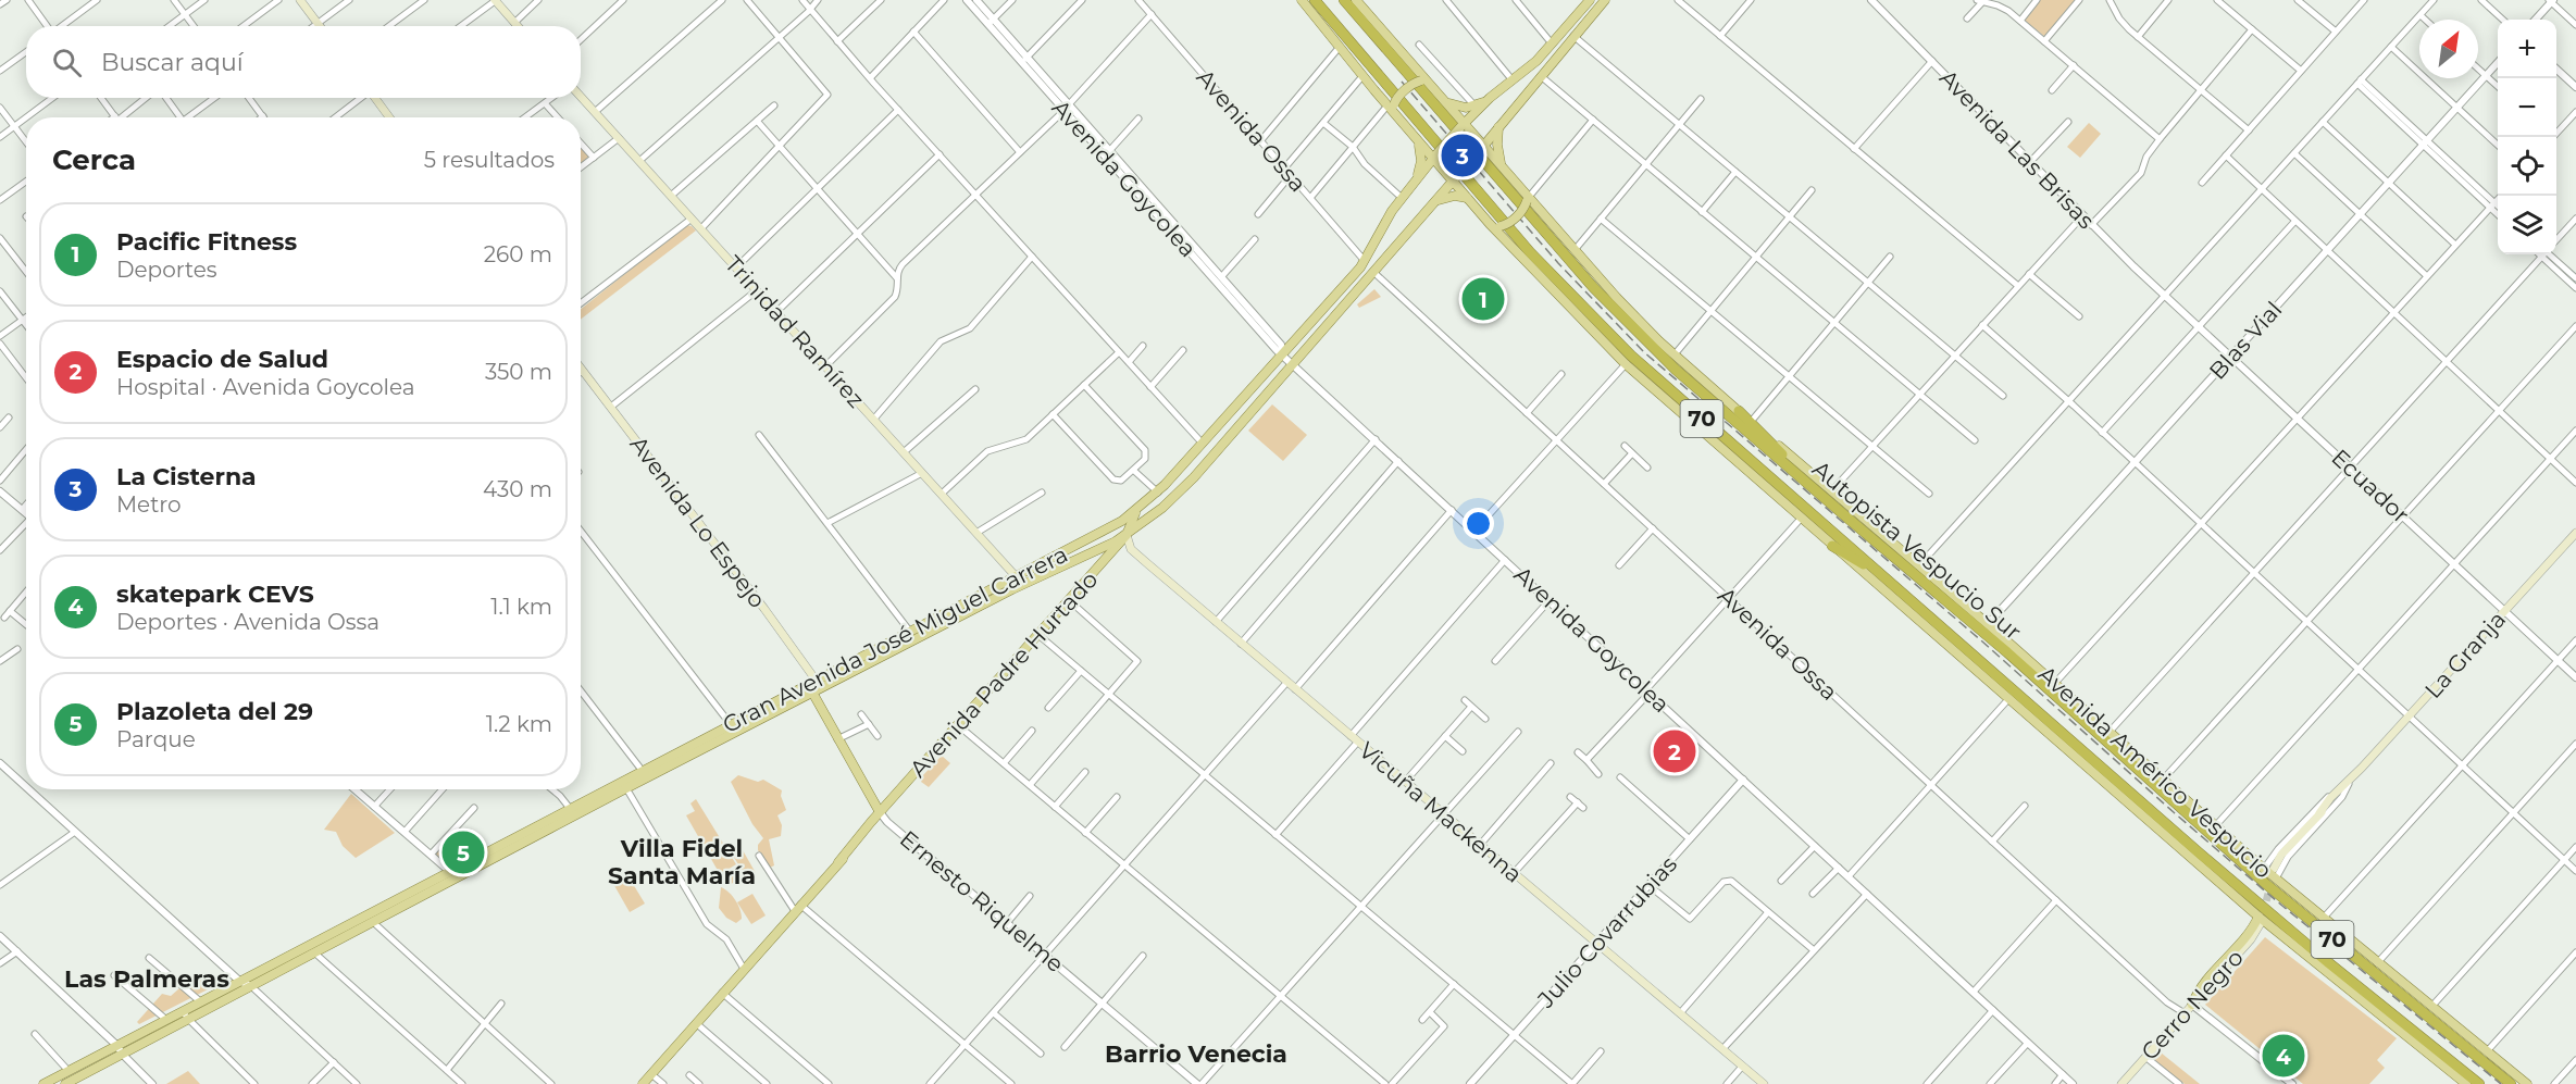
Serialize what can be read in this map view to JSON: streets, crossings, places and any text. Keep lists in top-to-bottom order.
{
  "streets": {
    "highway": ["70", "Autopista Vespucio Sur"],
    "main road": [
      "Trinidad Ramírez",
      "Avenida Lo Espejo",
      "Gran Avenida José Miguel Carrera",
      "La Granja",
      "Avenida Padre Hurtado",
      "Avenida Américo Vespucio",
      "Vicuña Mackenna",
      "Ernesto Riquelme",
      "Cerro Negro"
    ],
    "street": [
      "Avenida Ossa",
      "Avenida Las Brisas",
      "Avenida Goycolea",
      "Blas Vial",
      "Ecuador",
      "Julio Covarrubias"
    ]
  },
  "crossings": [
    ["Avenida Ossa", "Gran Avenida José Miguel Carrera"],
    ["Avenida Ossa", "Cerro Negro"],
    ["Avenida Las Brisas", "Ecuador"],
    ["Avenida Goycolea", "Gran Avenida José Miguel Carrera"],
    ["Avenida Goycolea", "Julio Covarrubias"],
    ["Trinidad Ramírez", "Gran Avenida José Miguel Carrera"],
    ["Blas Vial", "Ecuador"],
    ["Blas Vial", "Avenida Américo Vespucio"],
    ["Ecuador", "La Granja"],
    ["Avenida Lo Espejo", "Gran Avenida José Miguel Carrera"],
    ["Gran Avenida José Miguel Carrera", "Avenida Padre Hurtado"],
    ["Gran Avenida José Miguel Carrera", "Avenida Américo Vespucio"],
    ["Gran Avenida José Miguel Carrera", "Vicuña Mackenna"],
    ["Gran Avenida José Miguel Carrera", "Ernesto Riquelme"],
    ["La Granja", "Avenida Américo Vespucio"],
    ["Avenida Padre Hurtado", "Vicuña Mackenna"],
    ["Avenida Padre Hurtado", "Ernesto Riquelme"],
    ["Vicuña Mackenna", "Julio Covarrubias"]
  ],
  "districts": ["Villa Fidel Santa María", "Las Palmeras", "Barrio Venecia"],
  "north": "top right",
  "page": {
    "map_buttons": ["+", "−"],
    "search": "Buscar aquí",
    "heading": ["Cerca", "5 resultados"],
    "pins": [
      "3",
      "1",
      "2",
      "5",
      "4"
    ],
    "list": [
      {
        "mark": "1",
        "name": "Pacific Fitness",
        "note": "Deportes",
        "value": "260 m"
      },
      {
        "mark": "2",
        "name": "Espacio de Salud",
        "note": "Hospital · Avenida Goycolea",
        "value": "350 m"
      },
      {
        "mark": "3",
        "name": "La Cisterna",
        "note": "Metro",
        "value": "430 m"
      },
      {
        "mark": "4",
        "name": "skatepark CEVS",
        "note": "Deportes · Avenida Ossa",
        "value": "1.1 km"
      },
      {
        "mark": "5",
        "name": "Plazoleta del 29",
        "note": "Parque",
        "value": "1.2 km"
      }
    ]
  }
}
